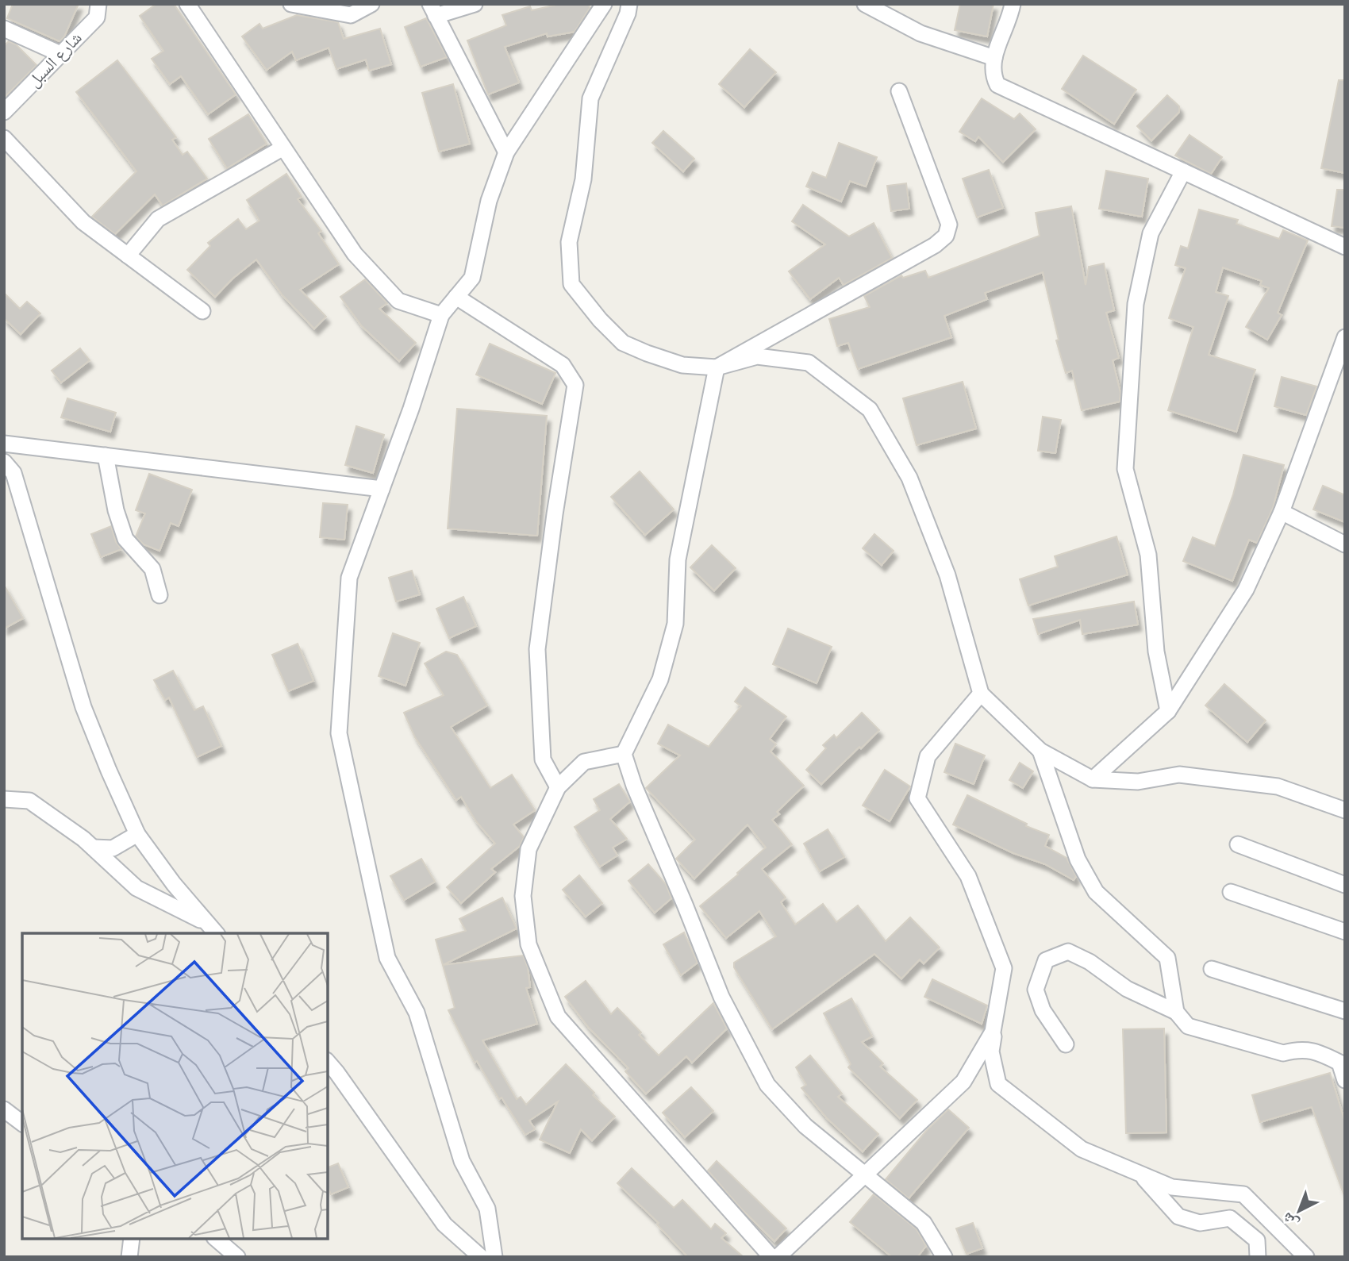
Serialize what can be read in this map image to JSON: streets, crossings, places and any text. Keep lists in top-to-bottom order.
{
  "streets": {
    "street": ["شارع السبل"]
  },
  "north": "bottom left"
}
